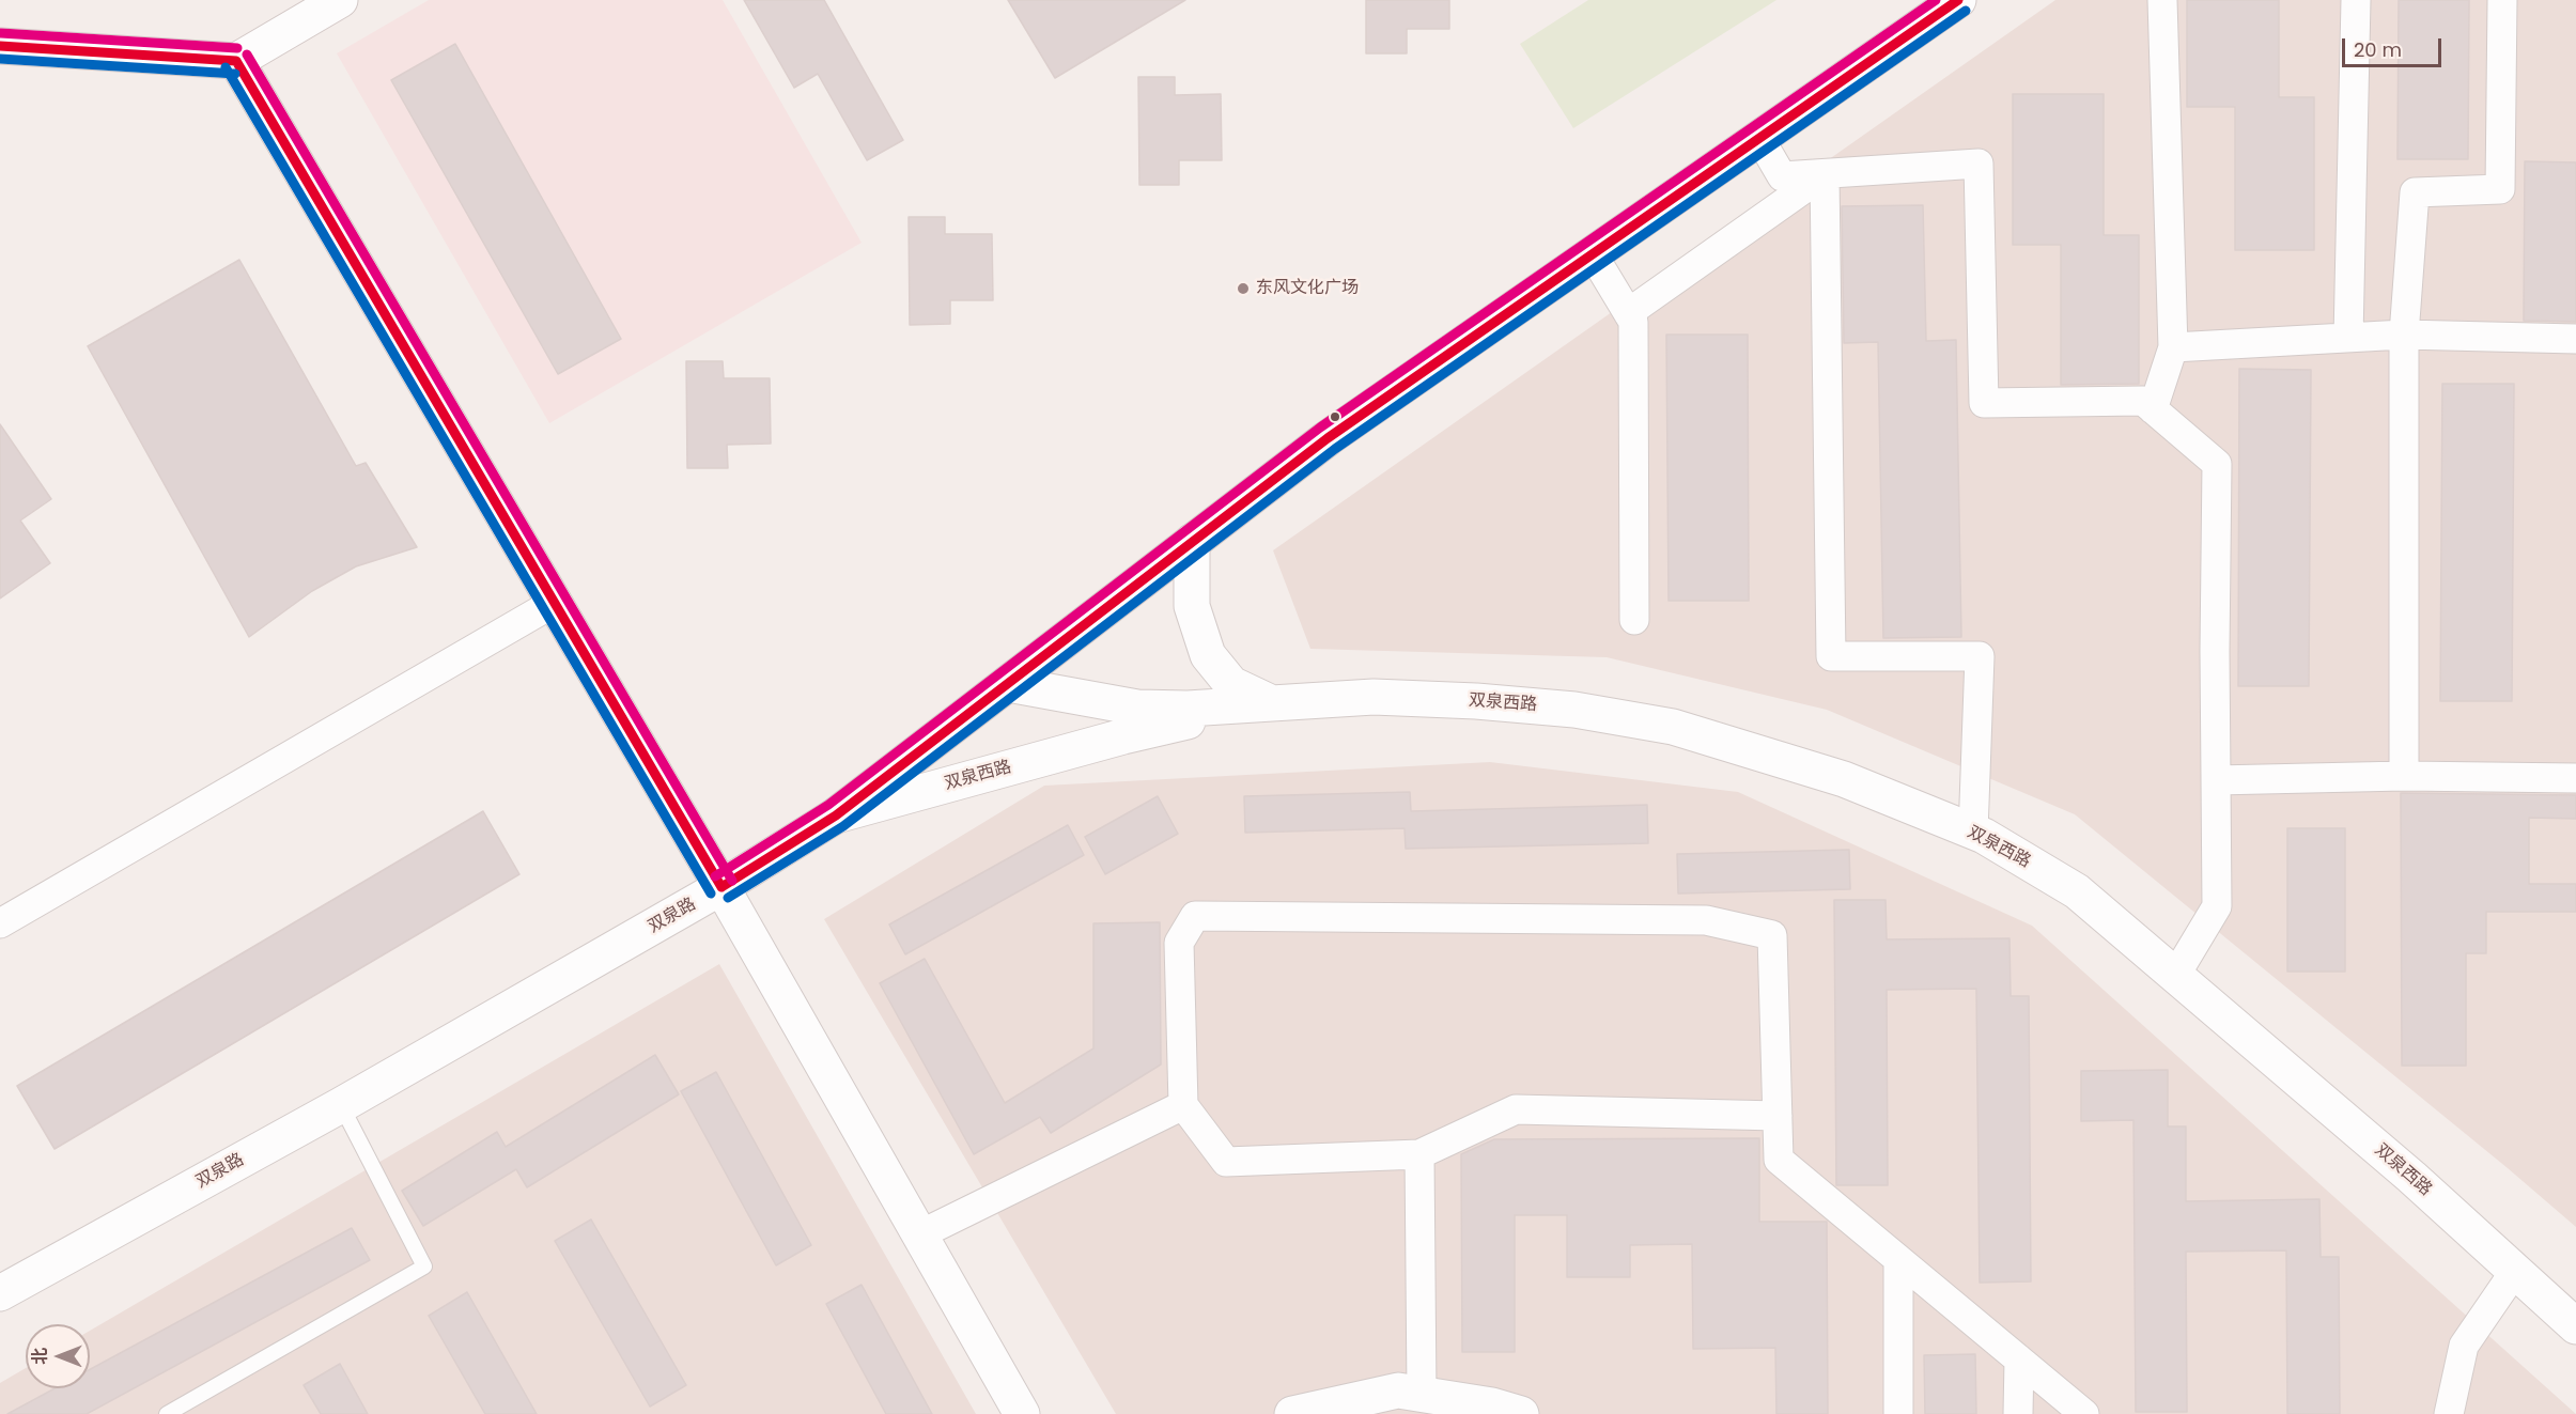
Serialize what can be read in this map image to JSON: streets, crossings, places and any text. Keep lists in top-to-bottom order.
{
  "streets": {
    "street": ["双泉西路", "双泉路"]
  },
  "crossings": [
    ["双泉西路", "双泉路"]
  ],
  "places": ["东风文化广场"],
  "scale_bar": "20 m",
  "north": "left"
}
